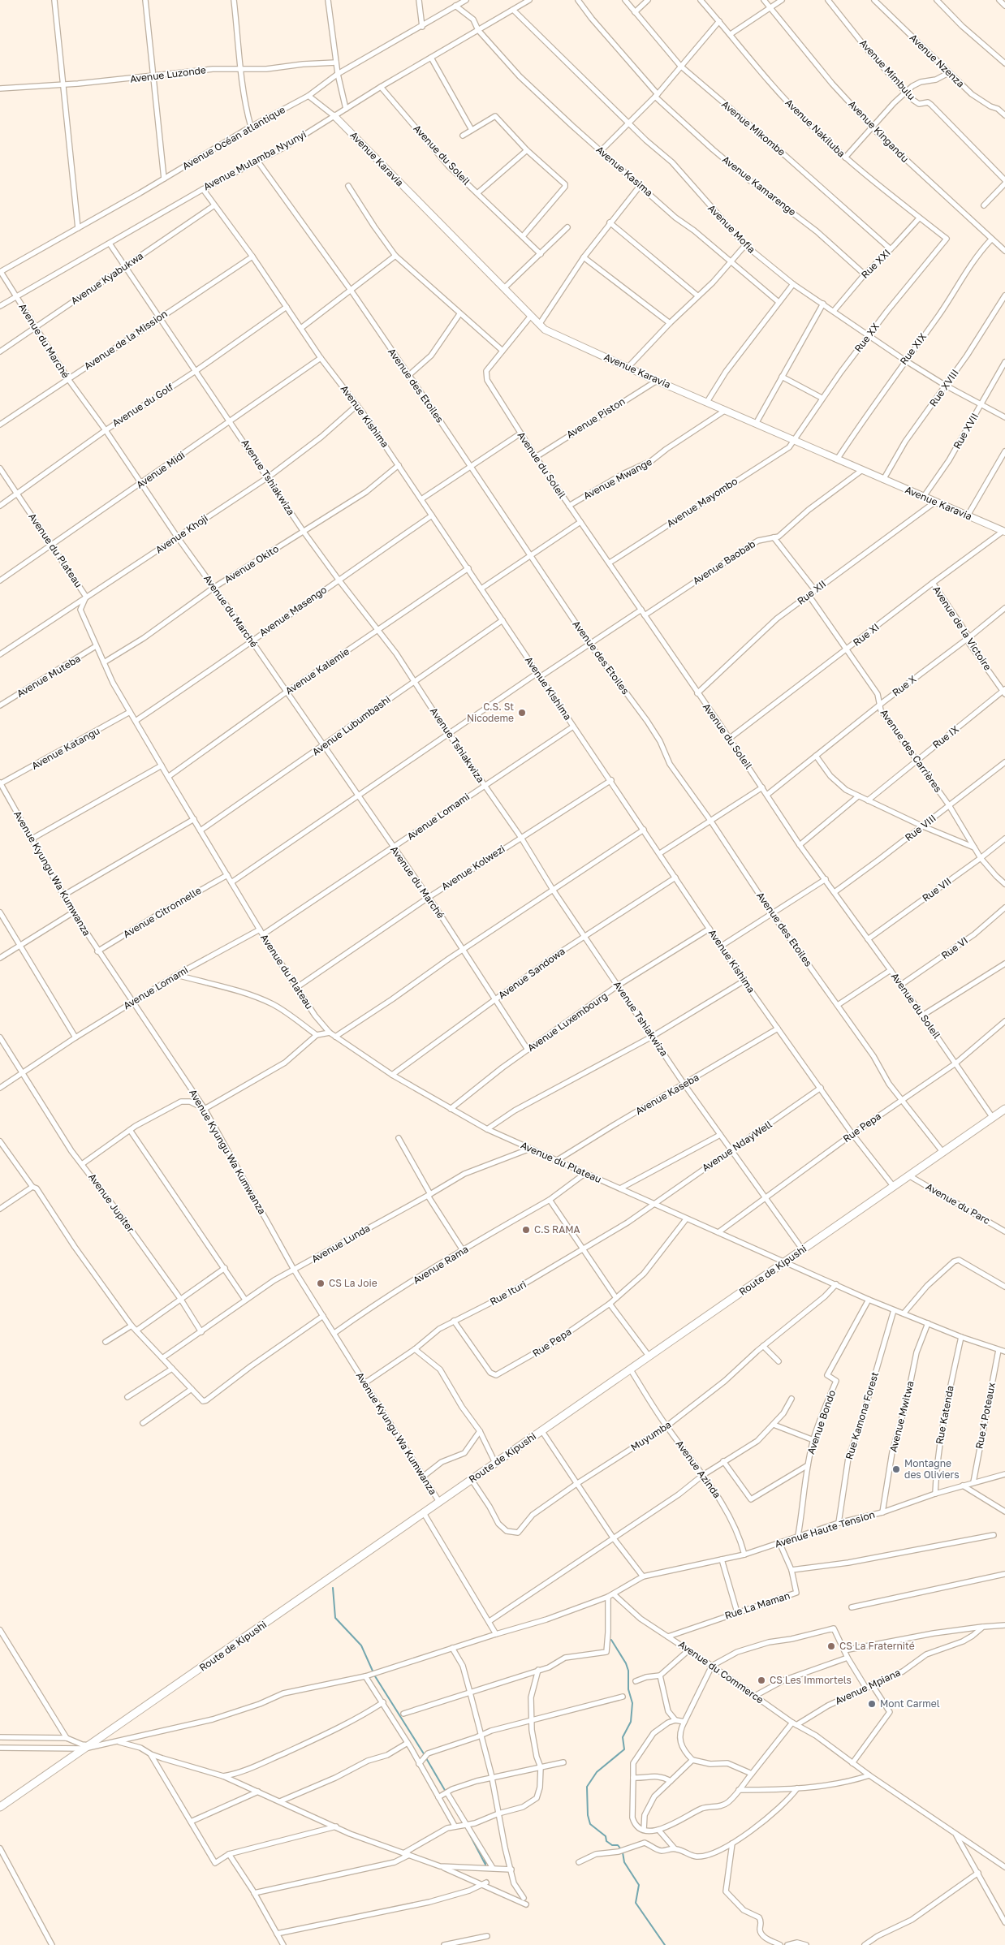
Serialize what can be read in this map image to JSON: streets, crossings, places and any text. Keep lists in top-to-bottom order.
{
  "streets": {
    "main road": ["Route de Kipushi"],
    "street": [
      "Avenue Nzenza",
      "Avenue Mimbulu",
      "Avenue Luzonde",
      "Avenue Mikombe",
      "Avenue Nakiluba",
      "Avenue Kingandu",
      "Avenue Océan atlantique",
      "Avenue du Soleil",
      "Avenue Karavia",
      "Avenue Mulamba Nyunyi",
      "Avenue Kasima",
      "Avenue Kamarenge",
      "Avenue Mofia",
      "Rue XXI",
      "Avenue Kyabukwa",
      "Rue XX",
      "Avenue de la Mission",
      "Avenue du Marché",
      "Rue XIX",
      "Avenue des Etoiles",
      "Rue XVIII",
      "Avenue du Golf",
      "Avenue Kishima",
      "Avenue Piston",
      "Rue XVII",
      "Avenue Midi",
      "Avenue Tshiakwiza",
      "Avenue Mwange",
      "Avenue Mayombo",
      "Avenue Khoji",
      "Avenue du Plateau",
      "Avenue Baobab",
      "Avenue Okito",
      "Rue XII",
      "Avenue Masengo",
      "Avenue de la Victoire",
      "Rue XI",
      "Avenue Kalemie",
      "Avenue Muteba",
      "Rue X",
      "Avenue Lubumbashi",
      "Rue IX",
      "Avenue Katangu",
      "Avenue des Carrières",
      "Avenue Lomami",
      "Rue VIII",
      "Avenue Kolwezi",
      "Avenue Kyungu Wa Kumwanza",
      "Rue VII",
      "Avenue Citronnelle",
      "Rue VI",
      "Avenue Sandowa",
      "Avenue Luxembourg",
      "Avenue Kaseba",
      "Rue Pepa",
      "Avenue NdayWell",
      "Avenue Jupiter",
      "Avenue du Parc",
      "Avenue Lunda",
      "Avenue Rama",
      "Rue Ituri",
      "Rue Katenda",
      "Rue Kamona Forest",
      "Rue 4 Poteaux",
      "Avenue Mwitwa",
      "Avenue Bondo",
      "Muyumba",
      "Avenue Azinda",
      "Avenue Haute Tension",
      "Rue La Maman",
      "Avenue du Commerce",
      "Avenue Mpiana"
    ]
  },
  "crossings": [
    ["Avenue Mikombe", "Rue XXI"],
    ["Avenue Nakiluba", "Rue XXI"],
    ["Avenue Nakiluba", "Rue XX"],
    ["Avenue Kingandu", "Rue XIX"],
    ["Avenue Océan atlantique", "Avenue Kasima"],
    ["Avenue Océan atlantique", "Avenue du Marché"],
    ["Avenue du Soleil", "Avenue Karavia"],
    ["Avenue du Soleil", "Avenue Mulamba Nyunyi"],
    ["Avenue du Soleil", "Avenue Piston"],
    ["Avenue du Soleil", "Avenue Mwange"],
    ["Avenue du Soleil", "Avenue Mayombo"],
    ["Avenue du Soleil", "Avenue Baobab"],
    ["Avenue du Soleil", "Rue XII"],
    ["Avenue du Soleil", "Rue XI"],
    ["Avenue du Soleil", "Rue X"],
    ["Avenue du Soleil", "Rue VIII"],
    ["Avenue du Soleil", "Rue VII"],
    ["Avenue du Soleil", "Rue VI"],
    ["Avenue du Soleil", "Rue Pepa"],
    ["Avenue du Soleil", "Route de Kipushi"],
    ["Avenue Karavia", "Avenue Mulamba Nyunyi"],
    ["Avenue Karavia", "Rue XX"],
    ["Avenue Karavia", "Rue XIX"],
    ["Avenue Karavia", "Rue XVIII"],
    ["Avenue Karavia", "Avenue Piston"],
    ["Avenue Karavia", "Rue XVII"],
    ["Avenue Karavia", "Avenue Mwange"],
    ["Avenue Karavia", "Avenue Mayombo"],
    ["Avenue Karavia", "Avenue Baobab"],
    ["Avenue Karavia", "Rue XII"],
    ["Avenue Karavia", "Rue XI"],
    ["Avenue Mulamba Nyunyi", "Avenue Kasima"],
    ["Avenue Mulamba Nyunyi", "Avenue Mofia"],
    ["Avenue Mulamba Nyunyi", "Avenue du Marché"],
    ["Avenue Mulamba Nyunyi", "Avenue des Etoiles"],
    ["Avenue Mulamba Nyunyi", "Avenue Kishima"],
    ["Avenue Mulamba Nyunyi", "Avenue Tshiakwiza"],
    ["Avenue Kamarenge", "Rue XXI"],
    ["Avenue Mofia", "Rue XXI"],
    ["Avenue Mofia", "Rue XX"],
    ["Avenue Mofia", "Rue XIX"],
    ["Avenue Mofia", "Rue XVIII"],
    ["Avenue Mofia", "Rue XVII"],
    ["Avenue Kyabukwa", "Avenue du Marché"],
    ["Avenue Kyabukwa", "Avenue Kishima"],
    ["Avenue Kyabukwa", "Avenue Tshiakwiza"],
    ["Rue XX", "Avenue Mayombo"],
    ["Avenue de la Mission", "Avenue du Marché"],
    ["Avenue de la Mission", "Avenue Kishima"],
    ["Avenue de la Mission", "Avenue Tshiakwiza"],
    ["Avenue du Marché", "Avenue du Golf"],
    ["Avenue du Marché", "Avenue Midi"],
    ["Avenue du Marché", "Avenue Khoji"],
    ["Avenue du Marché", "Avenue Okito"],
    ["Avenue du Marché", "Avenue Masengo"],
    ["Avenue du Marché", "Avenue Kalemie"],
    ["Avenue du Marché", "Avenue Lubumbashi"],
    ["Avenue du Marché", "Avenue Lomami"],
    ["Avenue du Marché", "Avenue Kolwezi"],
    ["Avenue du Marché", "Avenue Sandowa"],
    ["Avenue du Marché", "Avenue Luxembourg"],
    ["Avenue des Etoiles", "Rue Pepa"],
    ["Avenue des Etoiles", "Route de Kipushi"],
    ["Avenue du Golf", "Avenue Kishima"],
    ["Avenue du Golf", "Avenue Tshiakwiza"],
    ["Avenue du Golf", "Avenue du Plateau"],
    ["Avenue Kishima", "Avenue Midi"],
    ["Avenue Kishima", "Avenue Khoji"],
    ["Avenue Kishima", "Avenue Okito"],
    ["Avenue Kishima", "Avenue Masengo"],
    ["Avenue Kishima", "Avenue Kalemie"],
    ["Avenue Kishima", "Avenue Lubumbashi"],
    ["Avenue Kishima", "Avenue Lomami"],
    ["Avenue Kishima", "Avenue Kolwezi"],
    ["Avenue Kishima", "Avenue Sandowa"],
    ["Avenue Kishima", "Avenue Luxembourg"],
    ["Avenue Kishima", "Avenue Kaseba"],
    ["Avenue Kishima", "Rue Pepa"],
    ["Avenue Kishima", "Avenue NdayWell"],
    ["Avenue Kishima", "Route de Kipushi"],
    ["Avenue Midi", "Avenue Tshiakwiza"],
    ["Avenue Midi", "Avenue du Plateau"],
    ["Avenue Tshiakwiza", "Avenue Khoji"],
    ["Avenue Tshiakwiza", "Avenue Okito"],
    ["Avenue Tshiakwiza", "Avenue Masengo"],
    ["Avenue Tshiakwiza", "Avenue Kalemie"],
    ["Avenue Tshiakwiza", "Avenue Lubumbashi"],
    ["Avenue Tshiakwiza", "Avenue Lomami"],
    ["Avenue Tshiakwiza", "Avenue Kolwezi"],
    ["Avenue Tshiakwiza", "Avenue Sandowa"],
    ["Avenue Tshiakwiza", "Avenue Luxembourg"],
    ["Avenue Tshiakwiza", "Avenue Kaseba"],
    ["Avenue Tshiakwiza", "Rue Pepa"],
    ["Avenue Tshiakwiza", "Avenue NdayWell"],
    ["Avenue Tshiakwiza", "Route de Kipushi"],
    ["Avenue Khoji", "Avenue du Plateau"],
    ["Avenue du Plateau", "Avenue Okito"],
    ["Avenue du Plateau", "Avenue Masengo"],
    ["Avenue du Plateau", "Avenue Kalemie"],
    ["Avenue du Plateau", "Avenue Muteba"],
    ["Avenue du Plateau", "Avenue Lubumbashi"],
    ["Avenue du Plateau", "Avenue Katangu"],
    ["Avenue du Plateau", "Avenue Lomami"],
    ["Avenue du Plateau", "Avenue Kolwezi"],
    ["Avenue du Plateau", "Avenue Citronnelle"],
    ["Avenue du Plateau", "Avenue Sandowa"],
    ["Avenue du Plateau", "Avenue Luxembourg"],
    ["Avenue du Plateau", "Avenue Kaseba"],
    ["Avenue du Plateau", "Rue Pepa"],
    ["Avenue du Plateau", "Avenue NdayWell"],
    ["Avenue du Plateau", "Avenue Lunda"],
    ["Avenue du Plateau", "Avenue Rama"],
    ["Avenue du Plateau", "Route de Kipushi"],
    ["Avenue du Plateau", "Rue Ituri"],
    ["Avenue du Plateau", "Rue Katenda"],
    ["Avenue du Plateau", "Rue Kamona Forest"],
    ["Avenue du Plateau", "Rue 4 Poteaux"],
    ["Avenue du Plateau", "Avenue Mwitwa"],
    ["Avenue du Plateau", "Avenue Bondo"],
    ["Avenue du Plateau", "Muyumba"],
    ["Rue XII", "Avenue des Carrières"],
    ["Avenue de la Victoire", "Rue XI"],
    ["Avenue de la Victoire", "Rue X"],
    ["Avenue de la Victoire", "Rue IX"],
    ["Rue XI", "Avenue des Carrières"],
    ["Rue X", "Avenue des Carrières"],
    ["Rue IX", "Avenue des Carrières"],
    ["Avenue Katangu", "Avenue Kyungu Wa Kumwanza"],
    ["Avenue des Carrières", "Rue VIII"],
    ["Avenue des Carrières", "Rue VII"],
    ["Avenue Lomami", "Avenue Kyungu Wa Kumwanza"],
    ["Avenue Lomami", "Avenue Jupiter"],
    ["Avenue Kyungu Wa Kumwanza", "Avenue Citronnelle"],
    ["Avenue Kyungu Wa Kumwanza", "Avenue Lunda"],
    ["Avenue Kyungu Wa Kumwanza", "Avenue Rama"],
    ["Avenue Kyungu Wa Kumwanza", "Route de Kipushi"],
    ["Avenue Kyungu Wa Kumwanza", "Rue Ituri"],
    ["Rue Pepa", "Rue Ituri"],
    ["Avenue NdayWell", "Rue Ituri"],
    ["Avenue Jupiter", "Avenue Lunda"],
    ["Avenue du Parc", "Route de Kipushi"],
    ["Route de Kipushi", "Muyumba"],
    ["Route de Kipushi", "Avenue Azinda"],
    ["Rue Katenda", "Avenue Haute Tension"],
    ["Rue Kamona Forest", "Avenue Haute Tension"],
    ["Rue 4 Poteaux", "Avenue Haute Tension"],
    ["Avenue Mwitwa", "Avenue Haute Tension"],
    ["Avenue Bondo", "Avenue Haute Tension"],
    ["Muyumba", "Avenue Azinda"],
    ["Avenue Azinda", "Avenue Haute Tension"],
    ["Avenue Haute Tension", "Rue La Maman"],
    ["Rue La Maman", "Avenue du Commerce"],
    ["Avenue du Commerce", "Avenue Mpiana"]
  ],
  "places": [
    "C.S. St Nicodeme",
    "C.S RAMA",
    "CS La Joie",
    "Montagne des Oliviers",
    "CS La Fraternité",
    "CS Les Immortels",
    "Mont Carmel"
  ]
}
